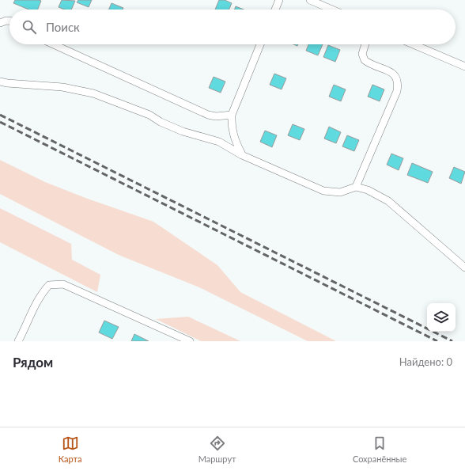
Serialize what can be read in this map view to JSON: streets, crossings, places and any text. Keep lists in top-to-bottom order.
{
  "page": {
    "search": "Поиск",
    "heading": ["Рядом", "Найдено: 0"],
    "nav": ["Карта", "Маршрут", "Сохранённые"]
  }
}
